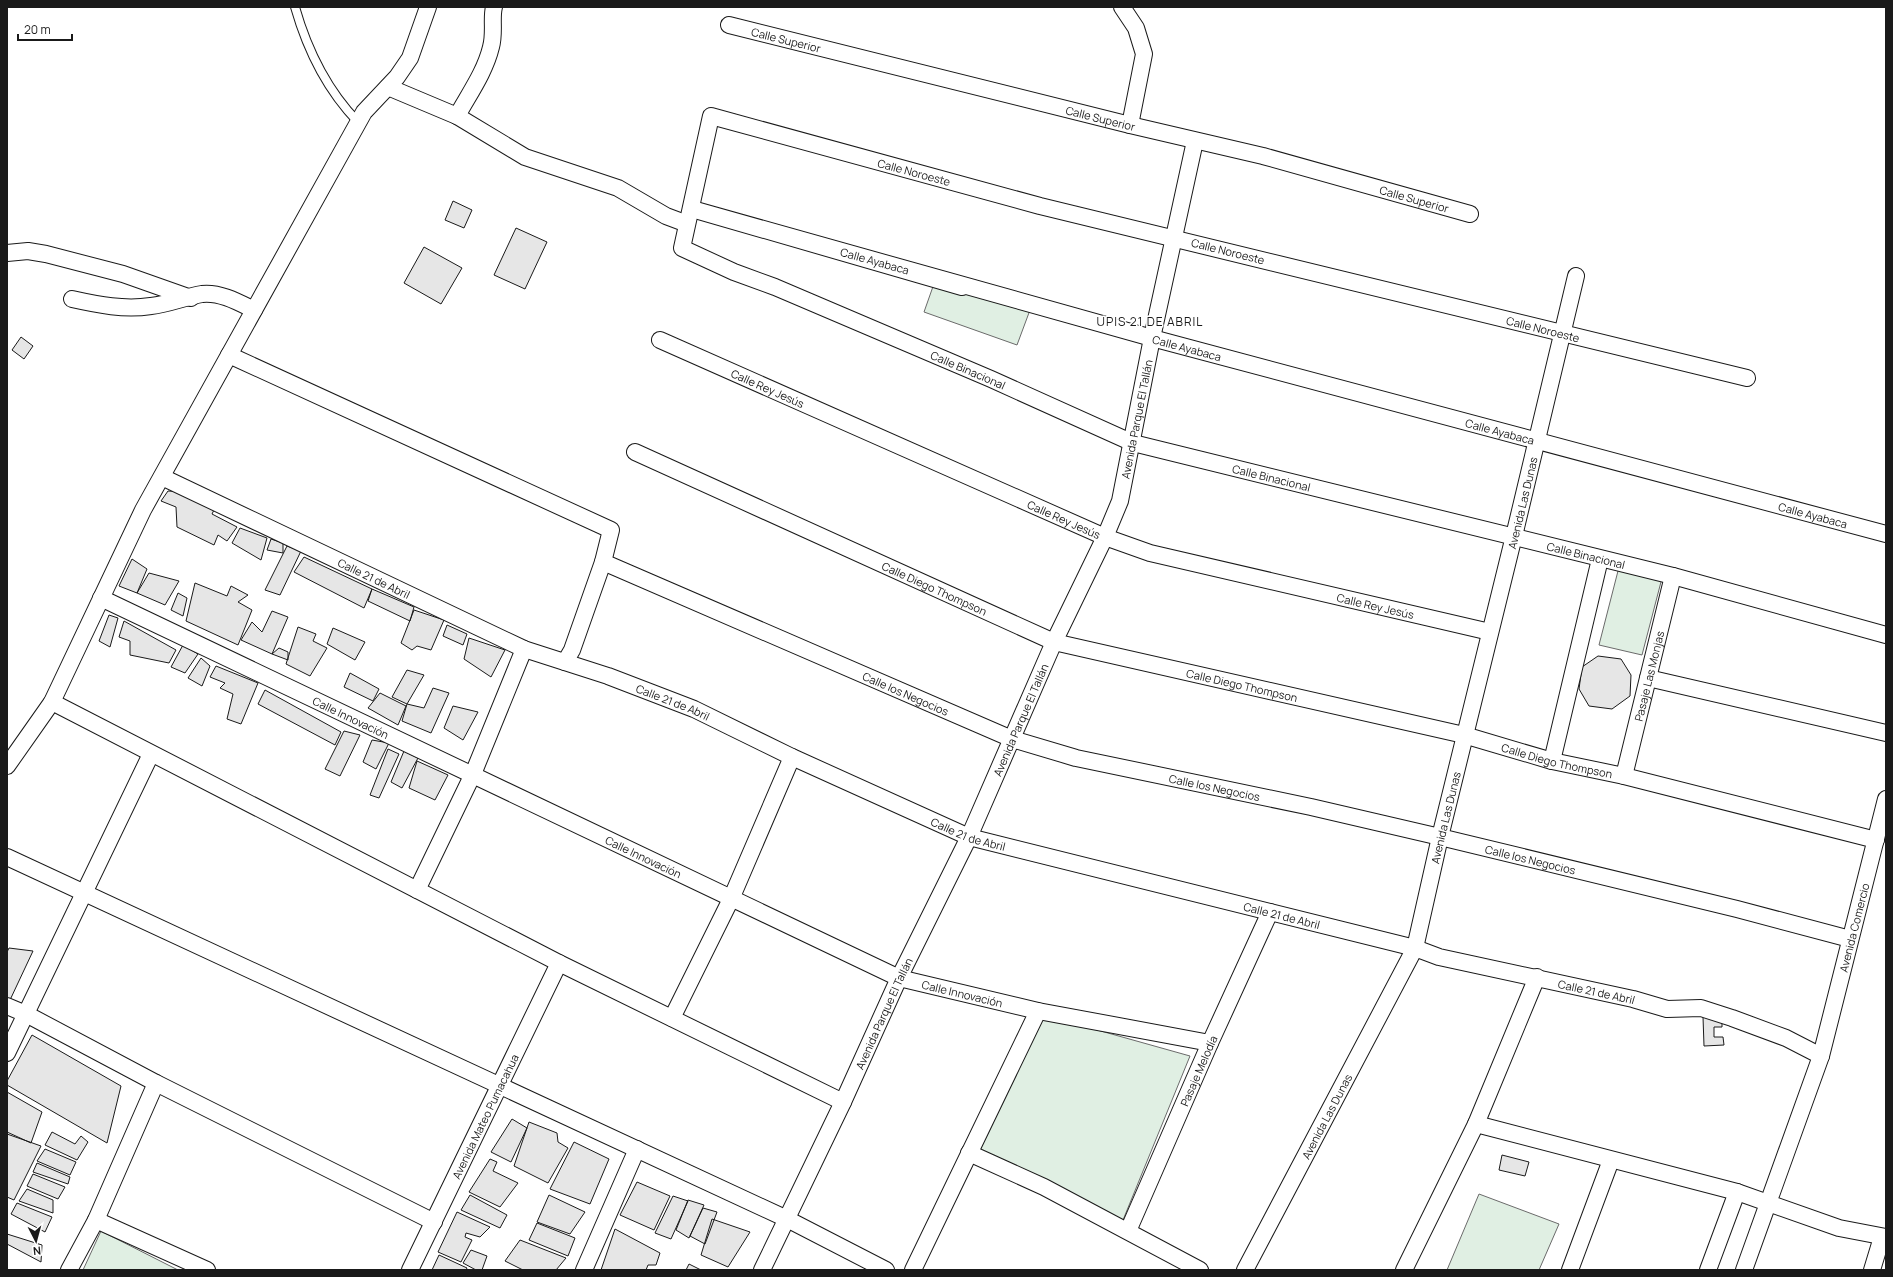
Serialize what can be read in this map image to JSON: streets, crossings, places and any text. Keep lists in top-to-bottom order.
{
  "streets": {
    "street": [
      "Calle Superior",
      "Calle Noroeste",
      "Calle Ayabaca",
      "Calle Binacional",
      "Calle Rey Jesús",
      "Avenida Parque El Tallán",
      "Avenida Las Dunas",
      "Calle 21 de Abril",
      "Calle Diego Thompson",
      "Pasaje Las Monjas",
      "Calle los Negocios",
      "Calle Innovación",
      "Avenida Comercio",
      "Pasaje Melodía",
      "Avenida Mateo Pumacahua"
    ]
  },
  "crossings": [
    ["Calle Superior", "Avenida Parque El Tallán"],
    ["Calle Noroeste", "Calle Ayabaca"],
    ["Calle Noroeste", "Calle Binacional"],
    ["Calle Noroeste", "Avenida Parque El Tallán"],
    ["Calle Noroeste", "Avenida Las Dunas"],
    ["Calle Ayabaca", "Calle Binacional"],
    ["Calle Ayabaca", "Avenida Parque El Tallán"],
    ["Calle Ayabaca", "Avenida Las Dunas"],
    ["Calle Binacional", "Avenida Parque El Tallán"],
    ["Calle Binacional", "Avenida Las Dunas"],
    ["Calle Binacional", "Pasaje Las Monjas"],
    ["Calle Rey Jesús", "Avenida Parque El Tallán"],
    ["Calle Rey Jesús", "Avenida Las Dunas"],
    ["Avenida Parque El Tallán", "Calle 21 de Abril"],
    ["Avenida Parque El Tallán", "Calle Diego Thompson"],
    ["Avenida Parque El Tallán", "Calle los Negocios"],
    ["Avenida Parque El Tallán", "Calle Innovación"],
    ["Avenida Las Dunas", "Calle 21 de Abril"],
    ["Avenida Las Dunas", "Calle Diego Thompson"],
    ["Avenida Las Dunas", "Calle los Negocios"],
    ["Calle 21 de Abril", "Avenida Comercio"],
    ["Calle 21 de Abril", "Pasaje Melodía"],
    ["Calle Diego Thompson", "Pasaje Las Monjas"],
    ["Calle Diego Thompson", "Avenida Comercio"],
    ["Calle los Negocios", "Avenida Comercio"],
    ["Calle Innovación", "Pasaje Melodía"]
  ],
  "districts": ["UPIS 21 DE ABRIL"],
  "scale_bar": "20 m",
  "north": "bottom"
}
